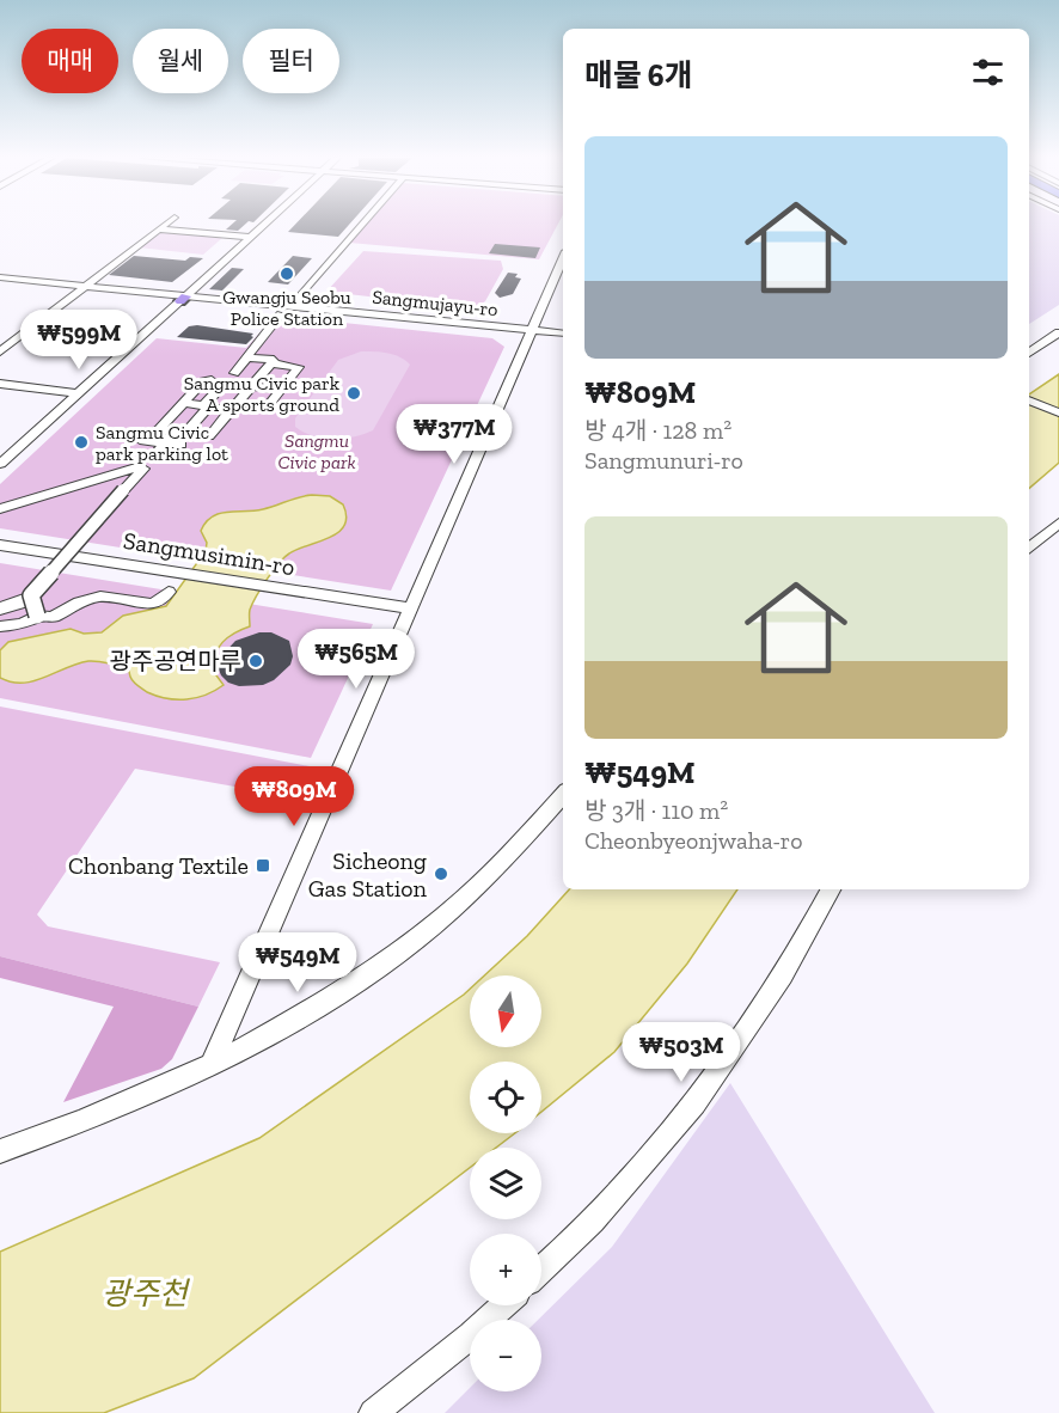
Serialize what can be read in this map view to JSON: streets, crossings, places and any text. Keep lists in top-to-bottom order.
{
  "streets": {
    "street": ["Sangmujayu-ro", "Sangmusimin-ro"]
  },
  "water": ["광주천"],
  "parks": ["Sangmu Civic park"],
  "places": {
    "other": [
      "Gwangju Seobu Police Station",
      "Sangmu Civic park A sports ground",
      "Sangmu Civic park parking lot",
      "광주공연마루",
      "Sicheong Gas Station"
    ],
    "transit": ["Chonbang Textile"]
  },
  "north": "bottom",
  "page": {
    "chip": ["매매", "월세", "필터"],
    "heading": "매물 6개",
    "list": [
      {
        "name": "₩809M",
        "note": "방 4개 · 128 m² · Sangmunuri-ro"
      },
      {
        "name": "₩549M",
        "note": "방 3개 · 110 m² · Cheonbyeonjwaha-ro"
      }
    ],
    "price": [
      "₩599M",
      "₩377M",
      "₩565M",
      "₩809M",
      "₩549M",
      "₩503M"
    ],
    "map_buttons": ["+", "−"]
  }
}
